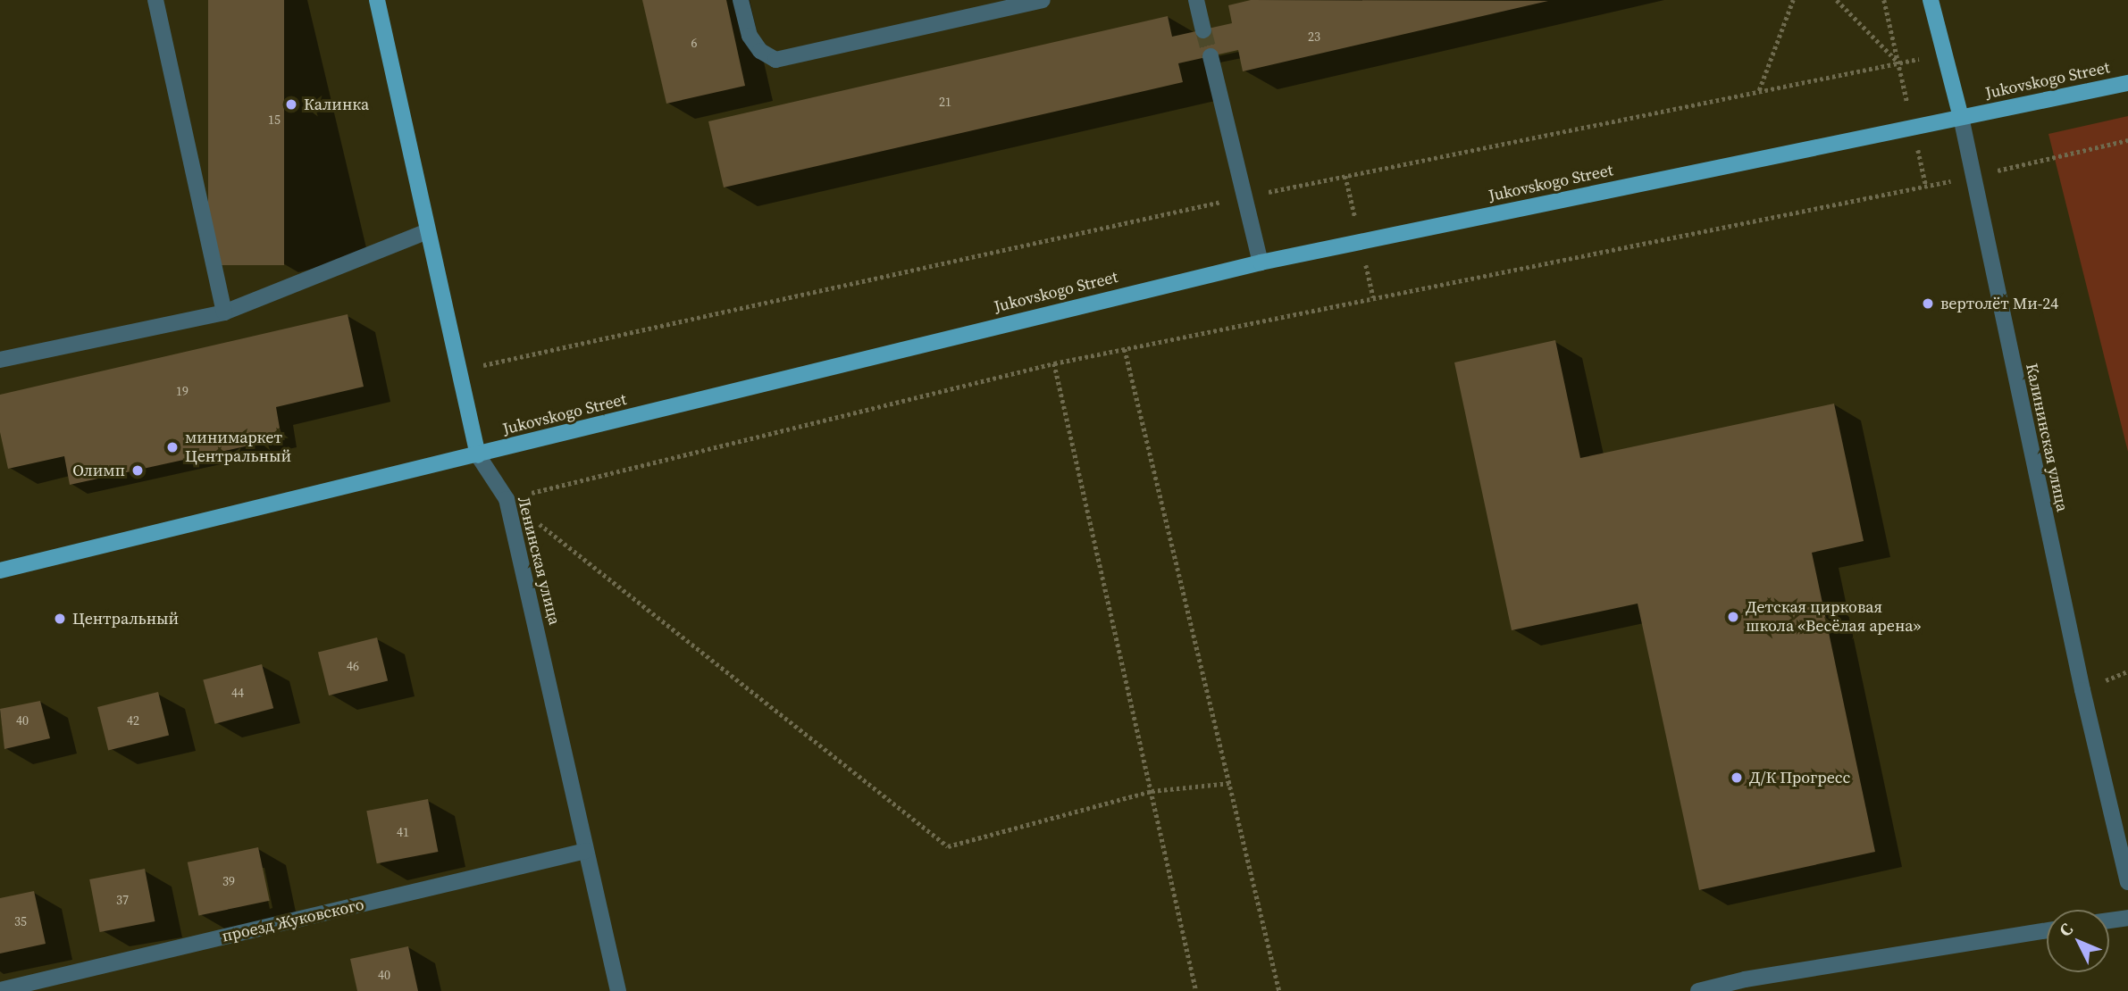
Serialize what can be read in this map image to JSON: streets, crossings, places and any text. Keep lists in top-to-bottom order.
{
  "streets": {
    "main road": ["Jukovskogo Street", "Калининская улица", "Ленинская улица"],
    "street": ["проезд Жуковского"]
  },
  "crossings": [
    ["Jukovskogo Street", "Калининская улица"],
    ["Jukovskogo Street", "Ленинская улица"],
    ["Ленинская улица", "проезд Жуковского"]
  ],
  "places": [
    "Калинка",
    "вертолёт Ми-24",
    "минимаркет Центральный",
    "Олимп",
    "Детская цирковая школа «Весёлая арена»",
    "Центральный",
    "Д/К Прогресс"
  ],
  "house_numbers": [
    "23",
    "6",
    "21",
    "15",
    "19",
    "46",
    "44",
    "40",
    "42",
    "41",
    "39",
    "37",
    "35",
    "40"
  ],
  "north": "top left"
}
